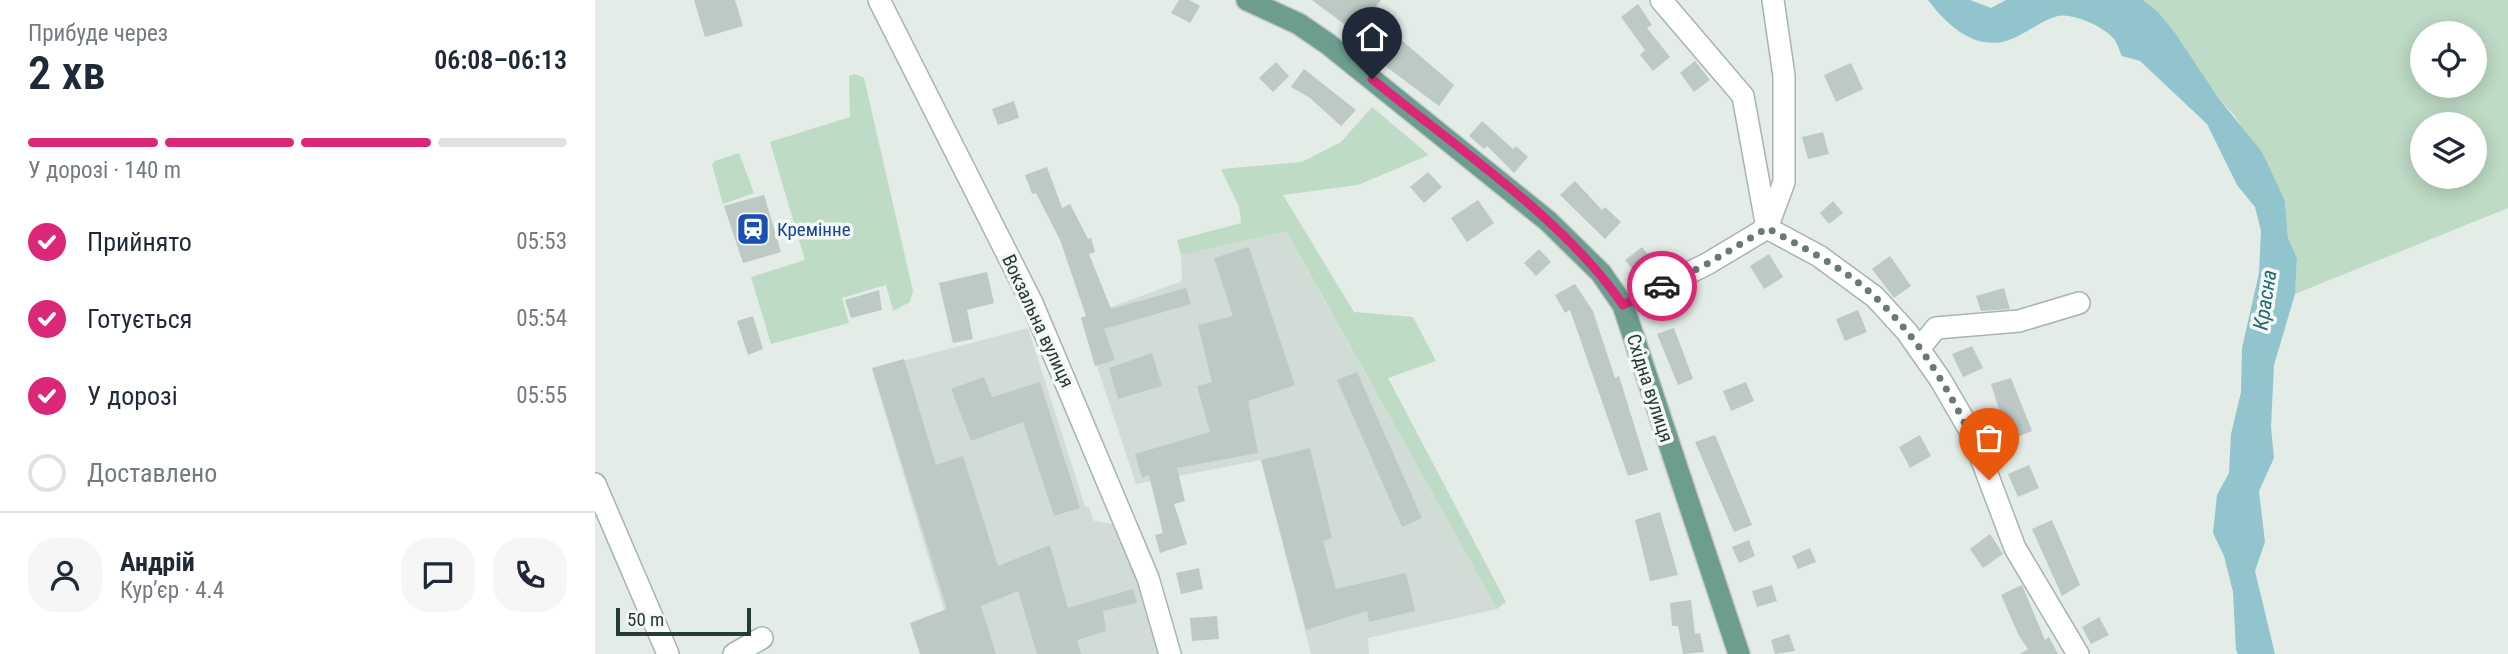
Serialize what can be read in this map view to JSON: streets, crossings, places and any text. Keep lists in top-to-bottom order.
{
  "streets": {
    "main road": ["Східна вулиця"],
    "street": ["Вокзальна вулиця"]
  },
  "water": ["Красна"],
  "places": {
    "station": ["Кремінне"]
  },
  "scale_bar": "50 m",
  "page": {
    "heading": ["2 хв", "Прибуде через", "06:08–06:13"],
    "panel": ["Андрій", "Кур’єр · 4.4"],
    "bar": "У дорозі · 140 m",
    "list": [
      ["Прийнято", "05:53"],
      ["Готується", "05:54"],
      ["У дорозі", "05:55"],
      "Доставлено"
    ],
    "scale": "50 m"
  }
}
